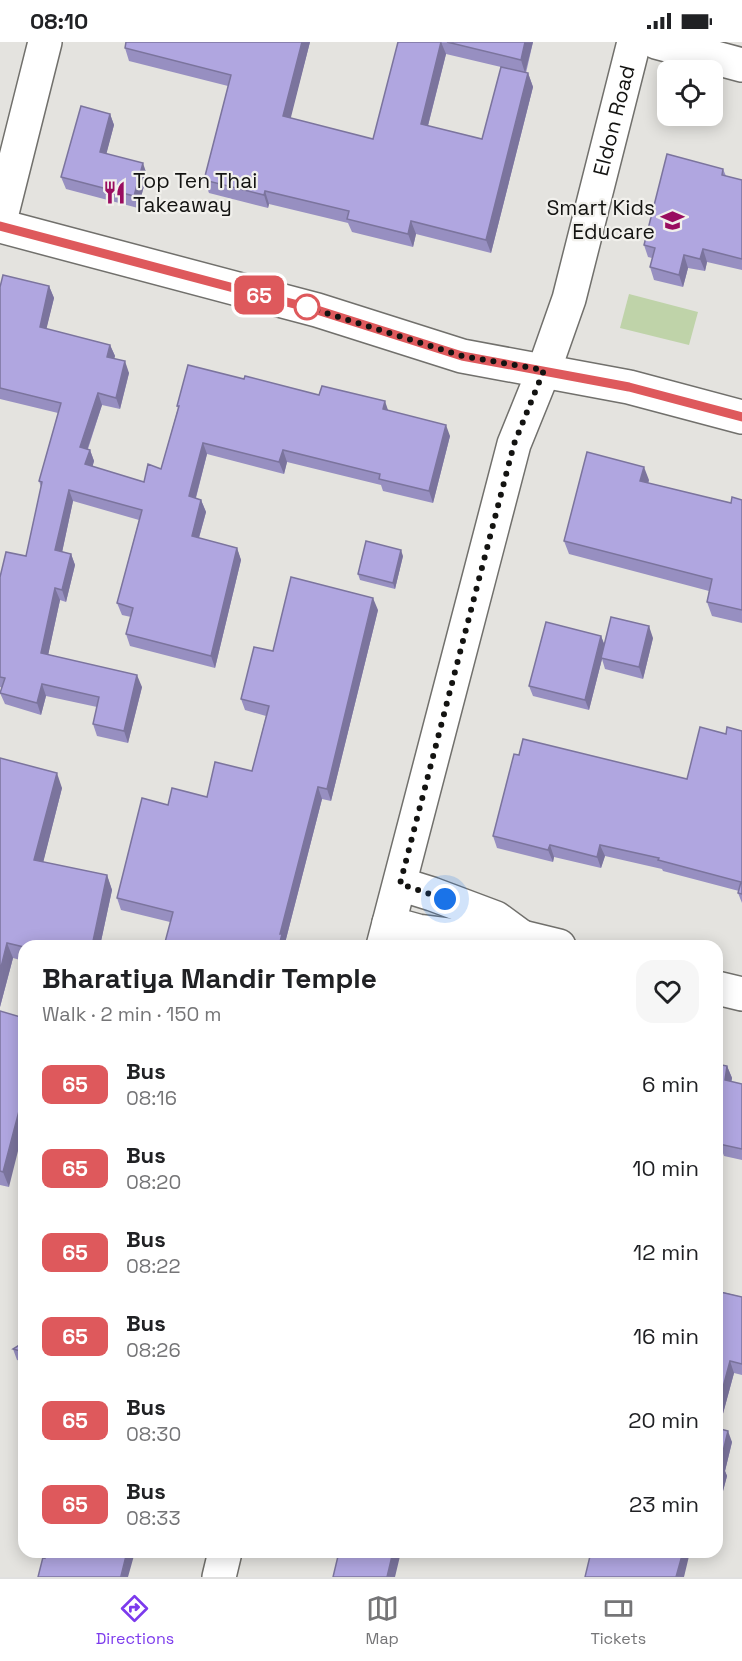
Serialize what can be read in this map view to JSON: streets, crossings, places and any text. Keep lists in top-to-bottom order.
{
  "streets": {
    "street": ["Eldon Road"]
  },
  "places": {
    "restaurant": ["Top Ten Thai Takeaway"],
    "school or university": ["Smart Kids Educare"]
  },
  "lines": ["bus line 65"],
  "page": {
    "status": "08:10",
    "on_map": "65",
    "heading": ["Bharatiya Mandir Temple", "Walk · 2 min · 150 m"],
    "list": [
      {
        "mark": "65",
        "name": "Bus",
        "note": "08:16",
        "value": "6 min"
      },
      {
        "mark": "65",
        "name": "Bus",
        "note": "08:20",
        "value": "10 min"
      },
      {
        "mark": "65",
        "name": "Bus",
        "note": "08:22",
        "value": "12 min"
      },
      {
        "mark": "65",
        "name": "Bus",
        "note": "08:26",
        "value": "16 min"
      },
      {
        "mark": "65",
        "name": "Bus",
        "note": "08:30",
        "value": "20 min"
      },
      {
        "mark": "65",
        "name": "Bus",
        "note": "08:33",
        "value": "23 min"
      }
    ],
    "tabs": ["Directions", "Map", "Tickets"]
  }
}
